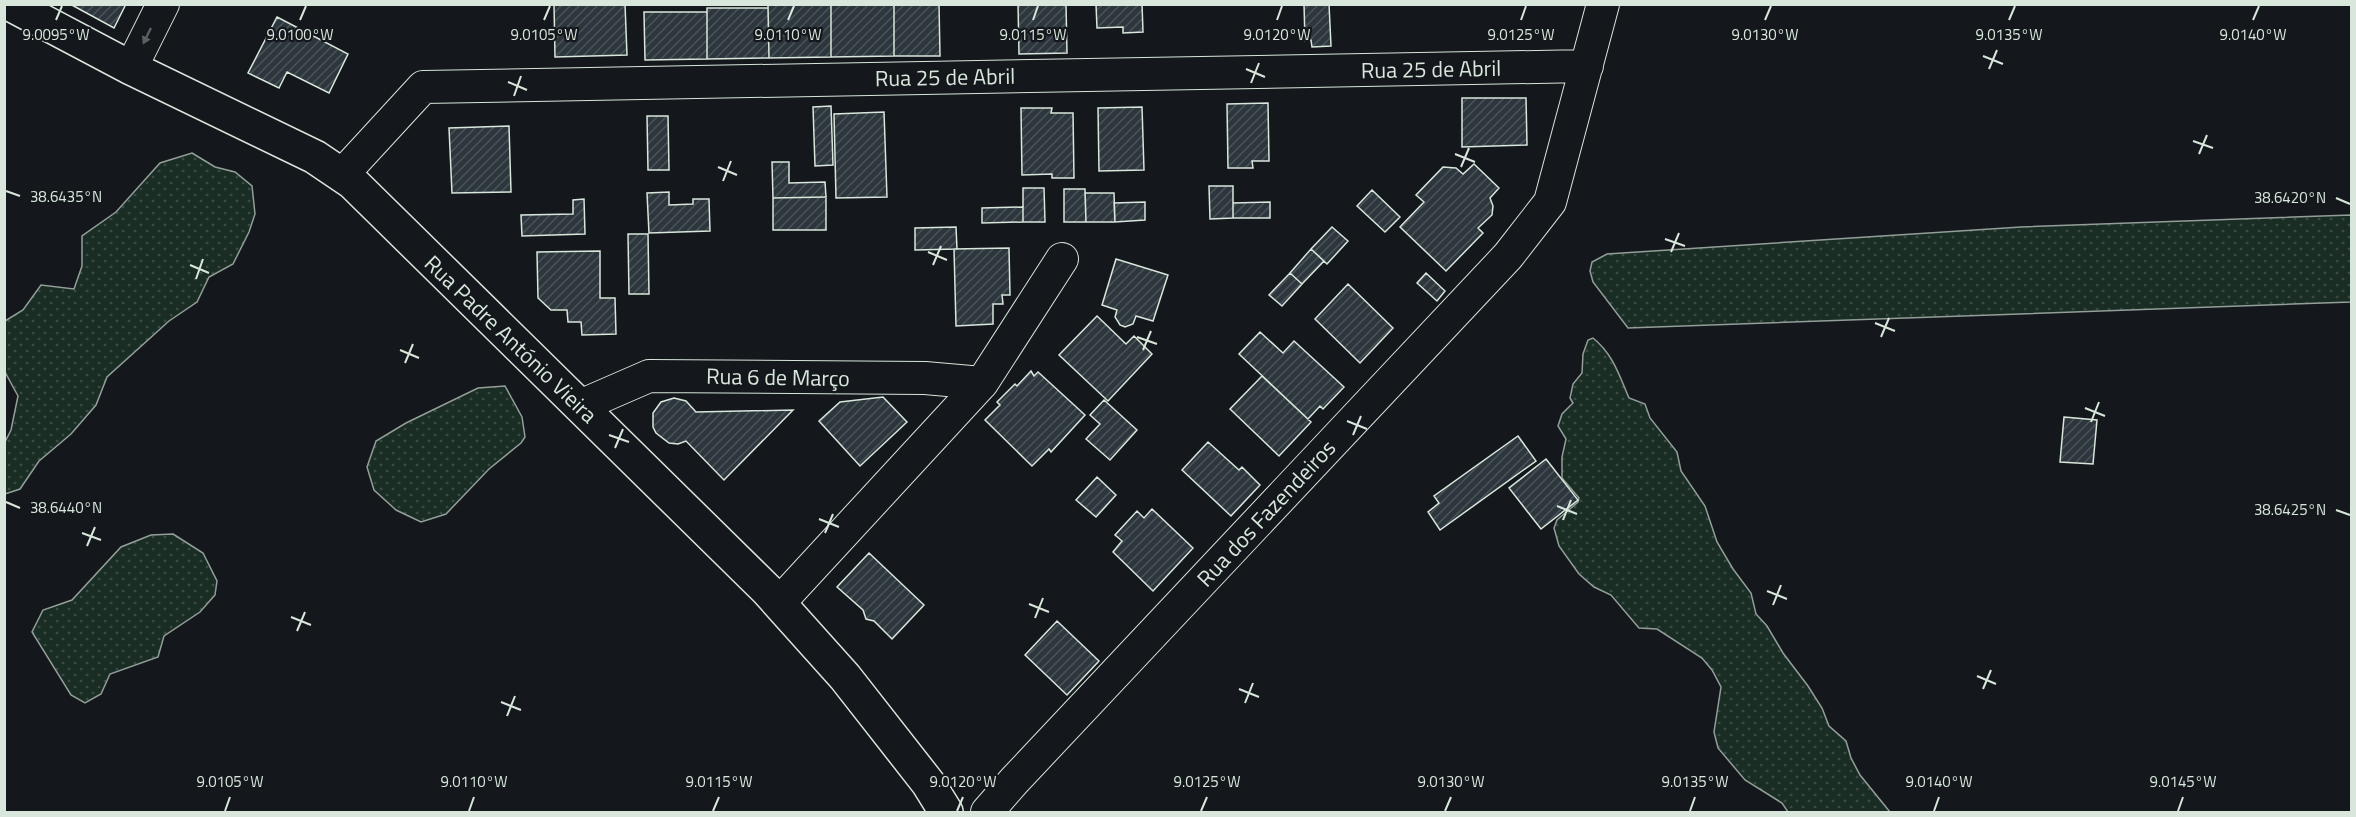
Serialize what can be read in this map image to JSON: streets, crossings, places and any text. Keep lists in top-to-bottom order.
{
  "streets": {
    "street": [
      "Rua 25 de Abril",
      "Rua Padre António Vieira",
      "Rua 6 de Março",
      "Rua dos Fazendeiros"
    ]
  },
  "crossings": [
    ["Rua 25 de Abril", "Rua Padre António Vieira"],
    ["Rua 25 de Abril", "Rua dos Fazendeiros"],
    ["Rua Padre António Vieira", "Rua 6 de Março"]
  ],
  "coordinates": [
    "9.0100°W",
    "9.0095°W",
    "9.0105°W",
    "9.0110°W",
    "9.0115°W",
    "9.0120°W",
    "9.0125°W",
    "9.0130°W",
    "9.0135°W",
    "9.0140°W",
    "38.6435°N",
    "38.6420°N",
    "38.6440°N",
    "38.6425°N",
    "9.0145°W"
  ]
}
